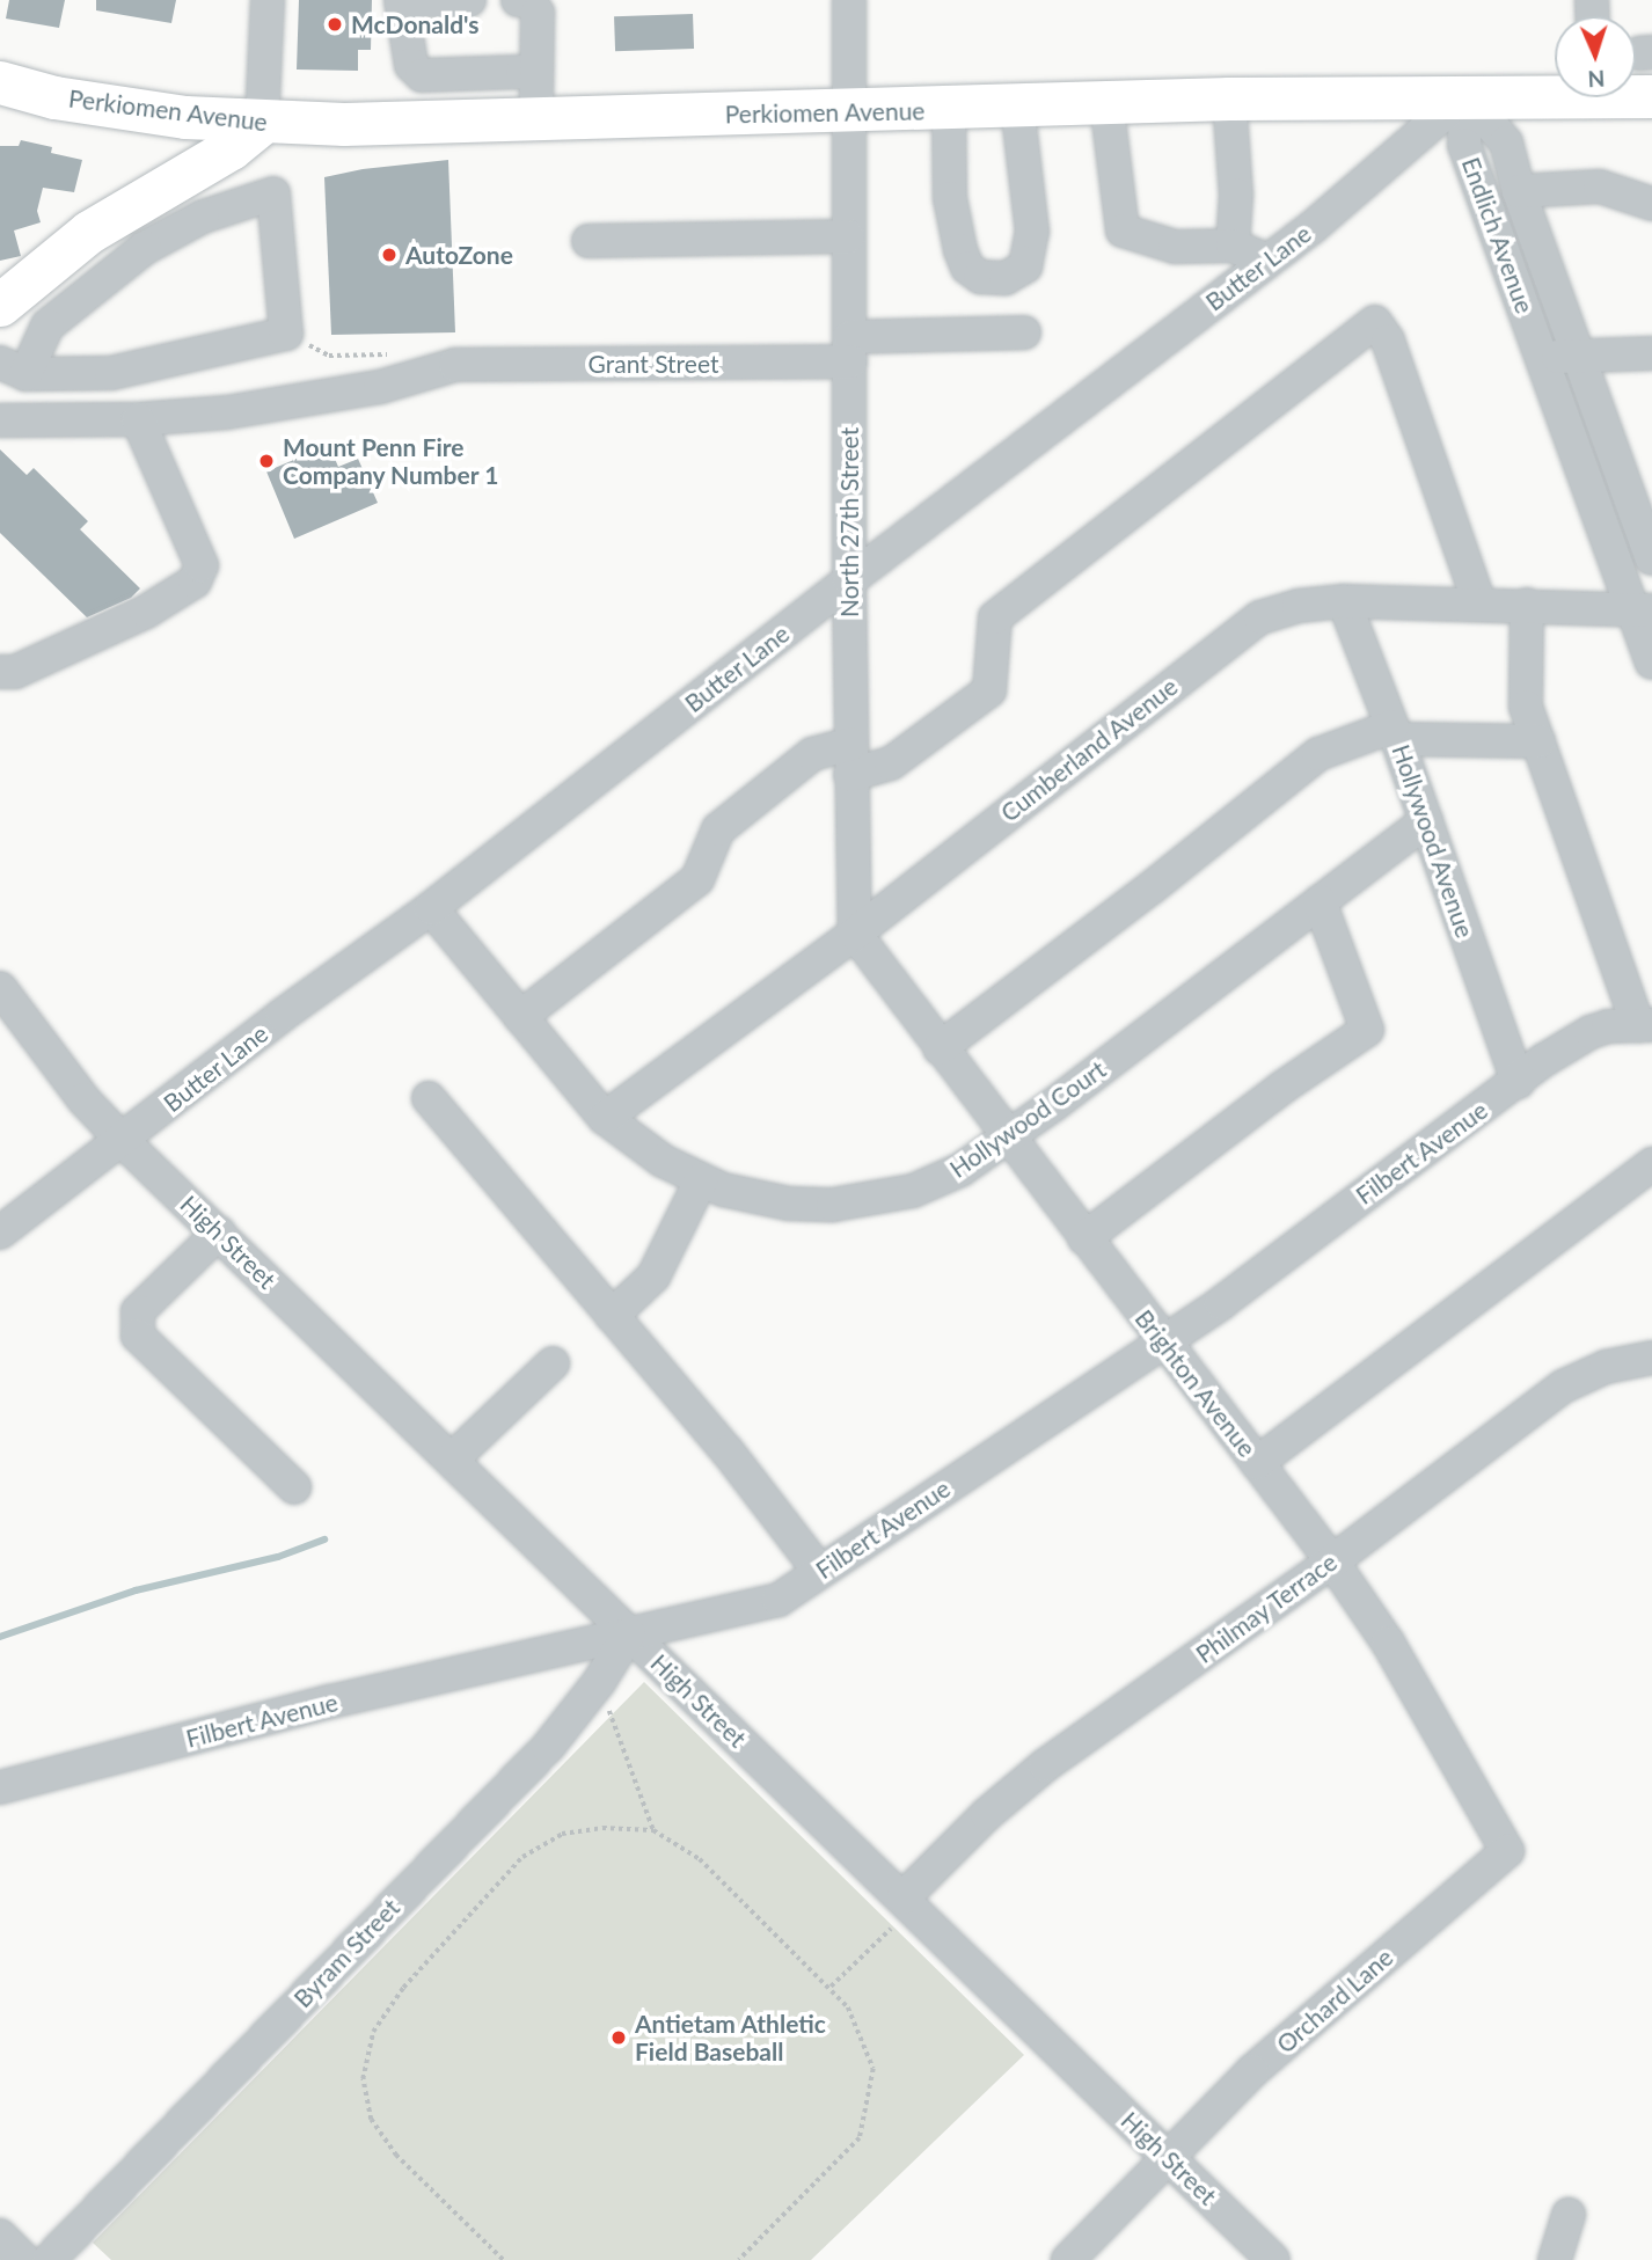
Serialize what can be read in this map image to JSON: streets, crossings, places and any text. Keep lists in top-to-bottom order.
{
  "streets": {
    "main road": ["Perkiomen Avenue"],
    "street": [
      "Endlich Avenue",
      "Butter Lane",
      "Grant Street",
      "North 27th Street",
      "Cumberland Avenue",
      "Hollywood Avenue",
      "Hollywood Court",
      "Filbert Avenue",
      "High Street",
      "Brighton Avenue",
      "Philmay Terrace",
      "Byram Street",
      "Orchard Lane"
    ]
  },
  "crossings": [
    ["Perkiomen Avenue", "Endlich Avenue"],
    ["Perkiomen Avenue", "Butter Lane"],
    ["Perkiomen Avenue", "North 27th Street"],
    ["Endlich Avenue", "Butter Lane"],
    ["Endlich Avenue", "Cumberland Avenue"],
    ["Butter Lane", "North 27th Street"],
    ["Butter Lane", "Hollywood Court"],
    ["Butter Lane", "High Street"],
    ["Grant Street", "North 27th Street"],
    ["North 27th Street", "Cumberland Avenue"],
    ["North 27th Street", "Brighton Avenue"],
    ["Cumberland Avenue", "Hollywood Avenue"],
    ["Cumberland Avenue", "Hollywood Court"],
    ["Cumberland Avenue", "Brighton Avenue"],
    ["Hollywood Avenue", "Hollywood Court"],
    ["Hollywood Avenue", "Filbert Avenue"],
    ["Hollywood Court", "Brighton Avenue"],
    ["Filbert Avenue", "High Street"],
    ["Filbert Avenue", "Brighton Avenue"],
    ["Filbert Avenue", "Byram Street"],
    ["High Street", "Philmay Terrace"],
    ["High Street", "Byram Street"],
    ["High Street", "Orchard Lane"],
    ["Brighton Avenue", "Philmay Terrace"],
    ["Brighton Avenue", "Orchard Lane"]
  ],
  "places": [
    "McDonald's",
    "AutoZone",
    "Mount Penn Fire Company Number 1",
    "Antietam Athletic Field Baseball"
  ],
  "north": "bottom"
}
